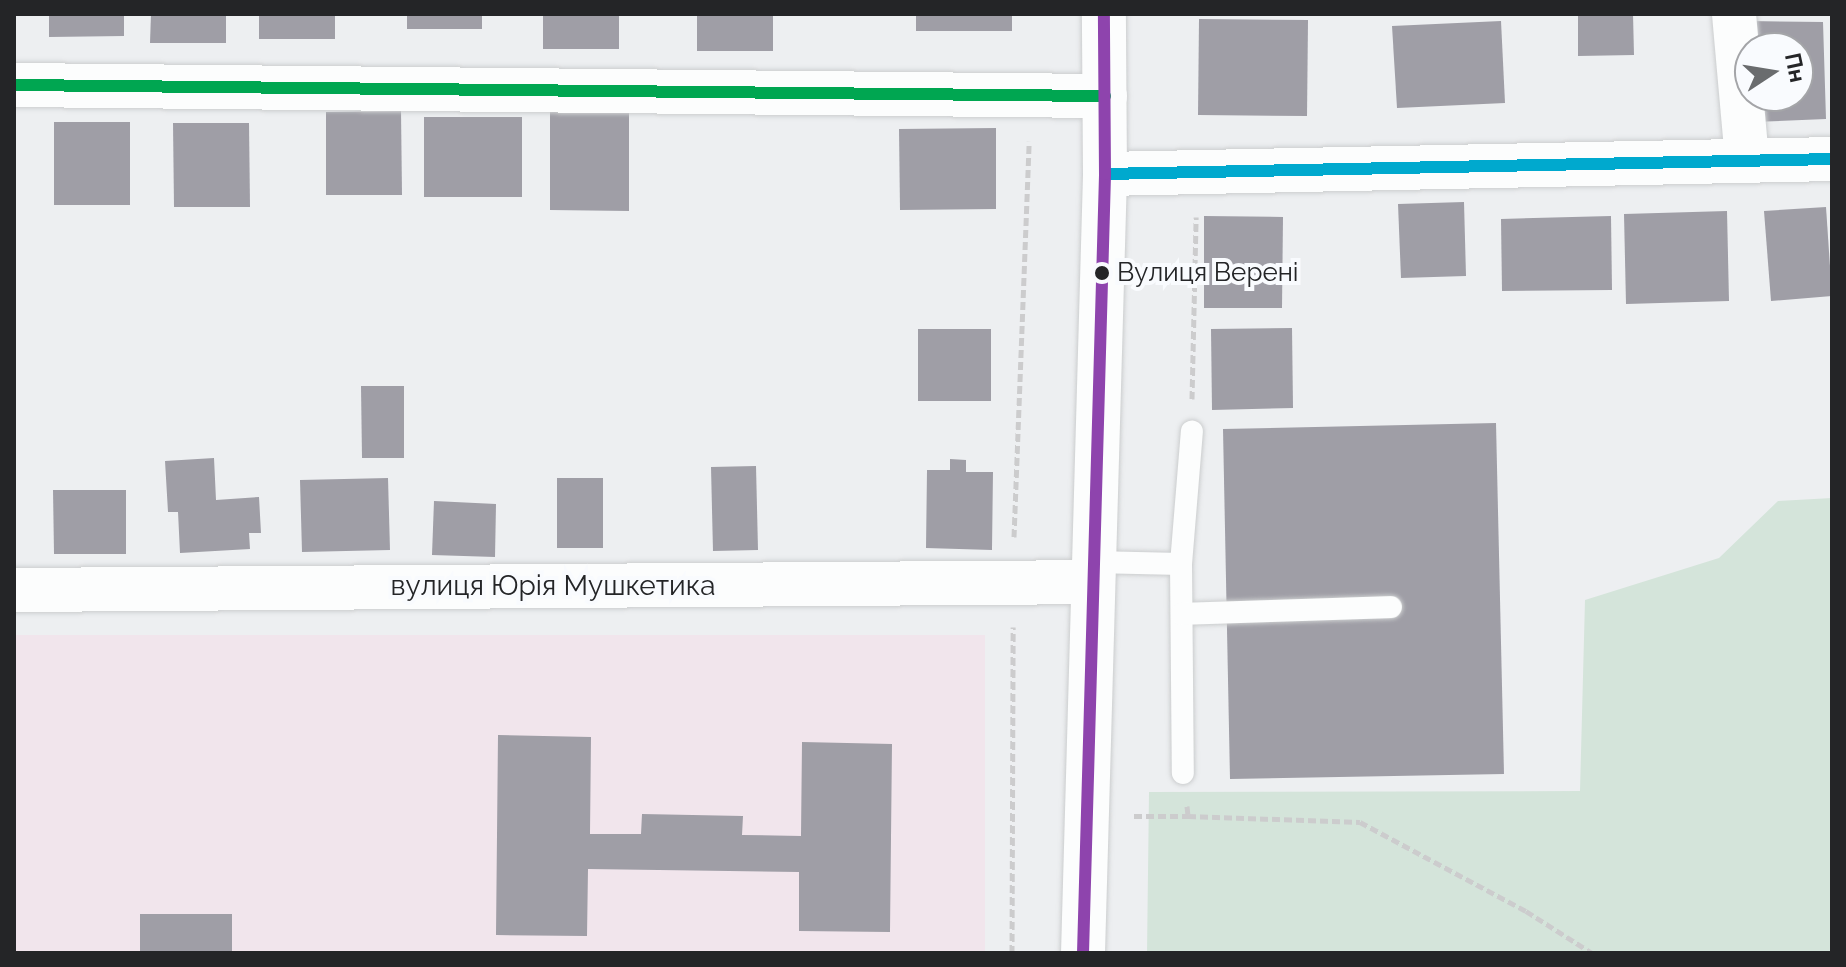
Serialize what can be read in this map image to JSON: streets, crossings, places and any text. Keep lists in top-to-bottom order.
{
  "streets": {
    "street": ["вулиця Юрія Мушкетика"]
  },
  "places": ["Вулиця Верені"],
  "north": "right"
}
